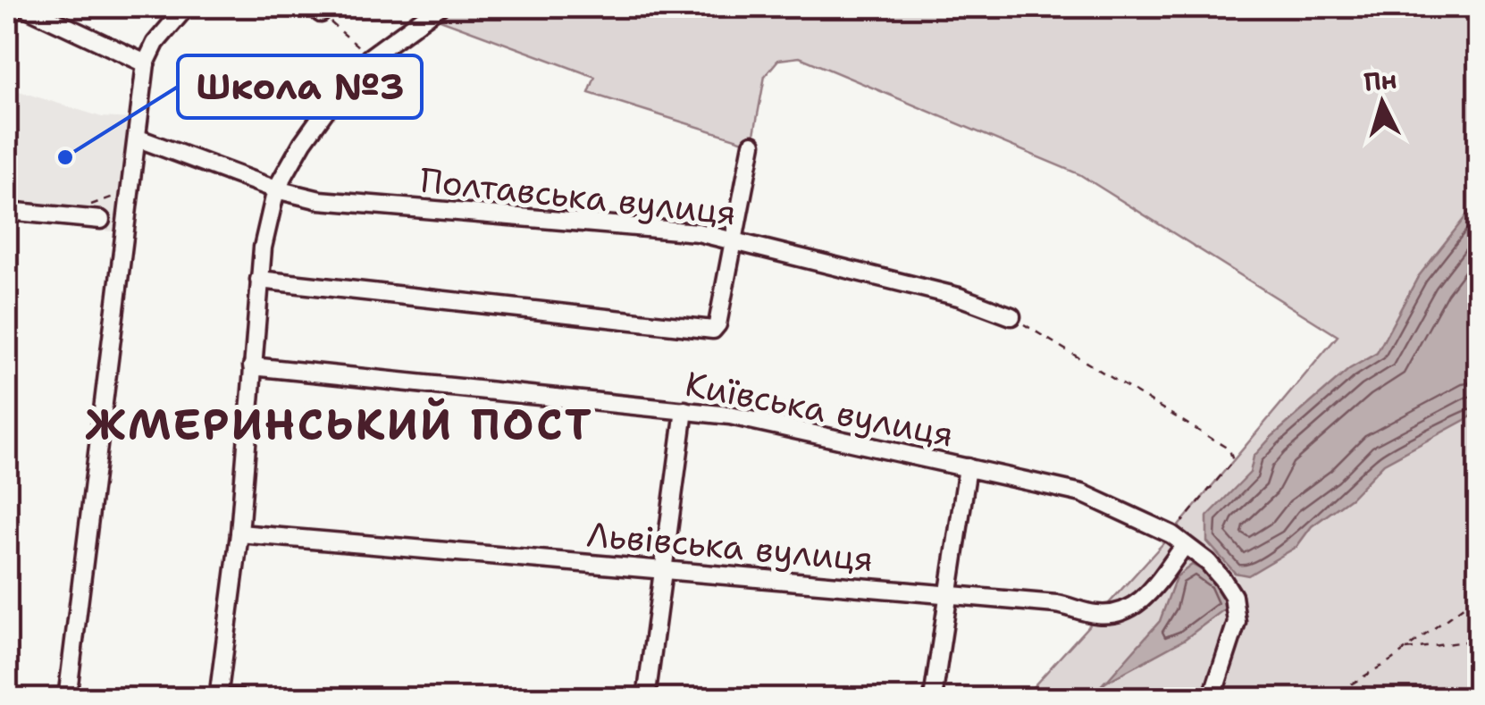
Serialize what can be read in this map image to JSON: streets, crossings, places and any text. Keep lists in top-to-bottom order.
{
  "streets": {
    "street": ["Полтавська вулиця", "Київська вулиця", "Львівська вулиця"]
  },
  "crossings": [
    ["Київська вулиця", "Львівська вулиця"]
  ],
  "districts": ["ЖМЕРИНСЬКИЙ ПОСТ"],
  "places": ["Школа №3"],
  "north": "top"
}
